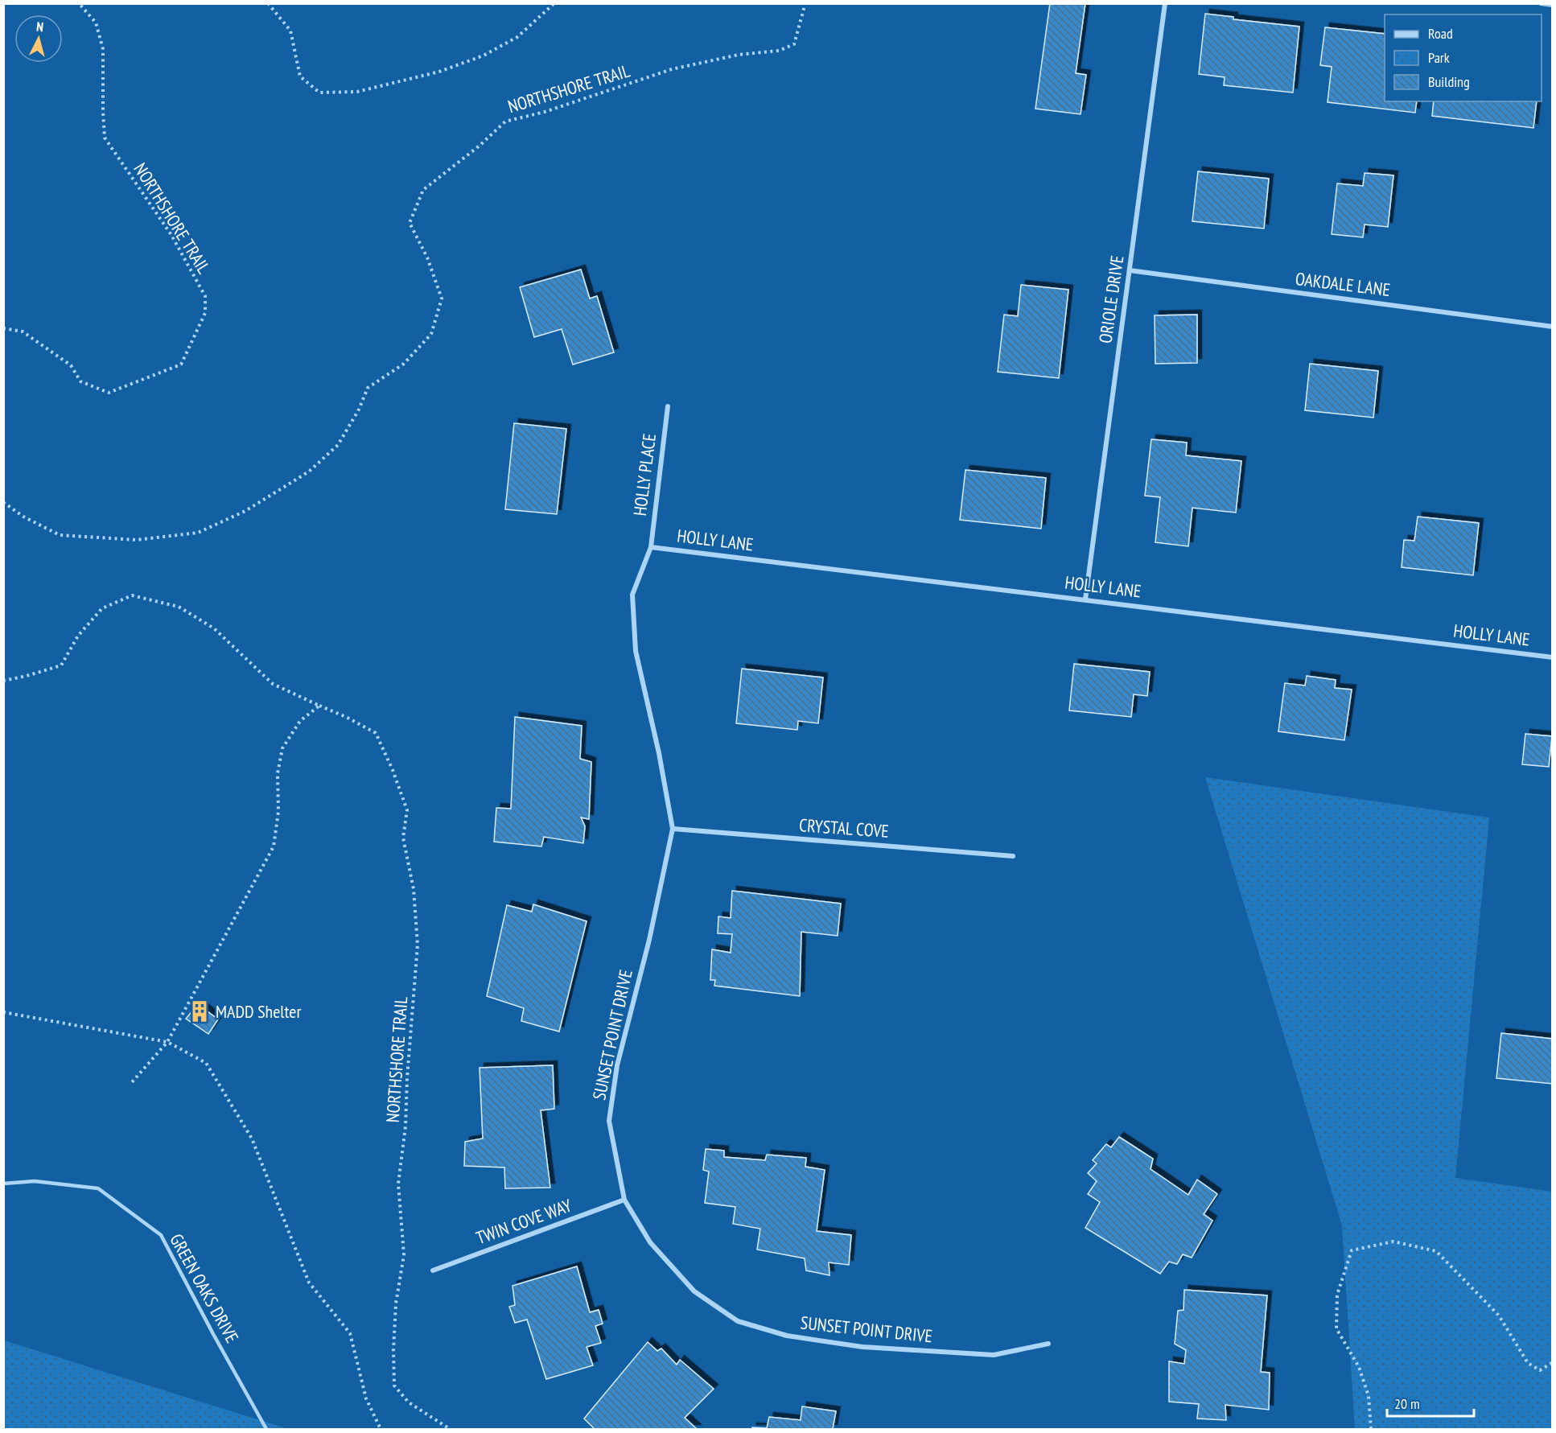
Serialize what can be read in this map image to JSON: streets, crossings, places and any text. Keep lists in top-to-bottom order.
{
  "streets": {
    "street": [
      "OAKDALE LANE",
      "ORIOLE DRIVE",
      "HOLLY PLACE",
      "HOLLY LANE",
      "CRYSTAL COVE",
      "SUNSET POINT DRIVE",
      "TWIN COVE WAY"
    ],
    "lane": ["GREEN OAKS DRIVE"],
    "path": ["NORTHSHORE TRAIL"]
  },
  "crossings": [
    ["OAKDALE LANE", "ORIOLE DRIVE"],
    ["ORIOLE DRIVE", "HOLLY LANE"],
    ["HOLLY PLACE", "HOLLY LANE"],
    ["HOLLY PLACE", "SUNSET POINT DRIVE"],
    ["HOLLY LANE", "SUNSET POINT DRIVE"],
    ["CRYSTAL COVE", "SUNSET POINT DRIVE"],
    ["SUNSET POINT DRIVE", "TWIN COVE WAY"]
  ],
  "places": {
    "building": ["MADD Shelter"]
  },
  "legend": ["Road", "Park", "Building"],
  "scale_bar": "20 m",
  "north": "top"
}
